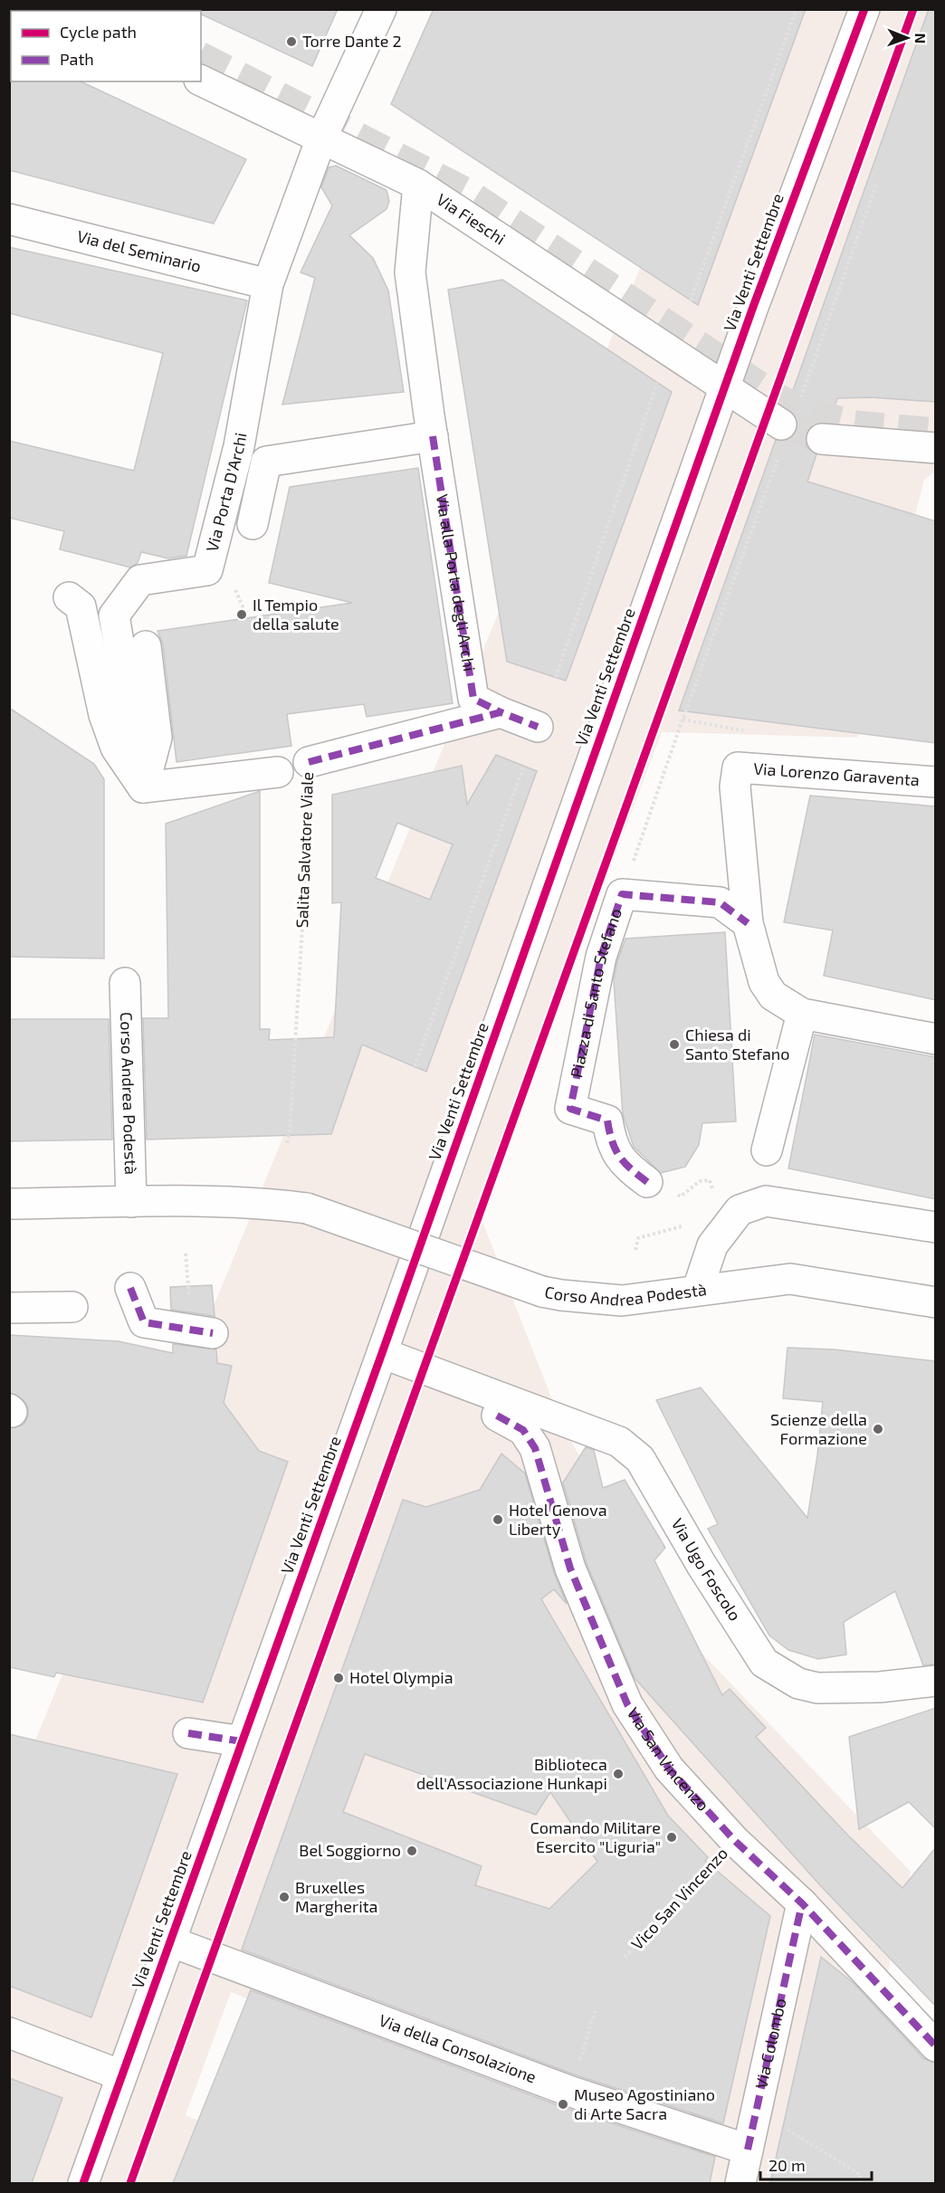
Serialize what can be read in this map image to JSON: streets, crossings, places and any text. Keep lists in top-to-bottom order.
{
  "streets": {
    "street": [
      "Via Fieschi",
      "Via del Seminario",
      "Via Venti Settembre",
      "Via Porta D'Archi",
      "Via alla Porta degli Archi",
      "Via Lorenzo Garaventa",
      "Salita Salvatore Viale",
      "Piazza di Santo Stefano",
      "Corso Andrea Podestà",
      "Via Ugo Foscolo",
      "Via San Vincenzo",
      "Via Colombo",
      "Via della Consolazione"
    ],
    "path": ["Vico San Vincenzo"]
  },
  "crossings": [
    ["Via Fieschi", "Via Venti Settembre"],
    ["Via Fieschi", "Via Porta D'Archi"],
    ["Via Fieschi", "Via alla Porta degli Archi"],
    ["Via del Seminario", "Via Porta D'Archi"],
    ["Via Venti Settembre", "Via San Vincenzo"],
    ["Via Venti Settembre", "Via della Consolazione"],
    ["Via alla Porta degli Archi", "Salita Salvatore Viale"],
    ["Via Lorenzo Garaventa", "Piazza di Santo Stefano"],
    ["Via Ugo Foscolo", "Via San Vincenzo"],
    ["Via San Vincenzo", "Vico San Vincenzo"],
    ["Via San Vincenzo", "Via Colombo"],
    ["Via Colombo", "Via della Consolazione"]
  ],
  "places": [
    "Torre Dante 2",
    "Il Tempio della salute",
    "Chiesa di Santo Stefano",
    "Scienze della Formazione",
    "Hotel Genova Liberty",
    "Hotel Olympia",
    "Biblioteca dell'Associazione Hunkapi",
    "Comando Militare Esercito \"Liguria\"",
    "Bel Soggiorno",
    "Bruxelles Margherita",
    "Museo Agostiniano di Arte Sacra"
  ],
  "legend": ["Cycle path", "Path"],
  "scale_bar": "20 m",
  "north": "right"
}
